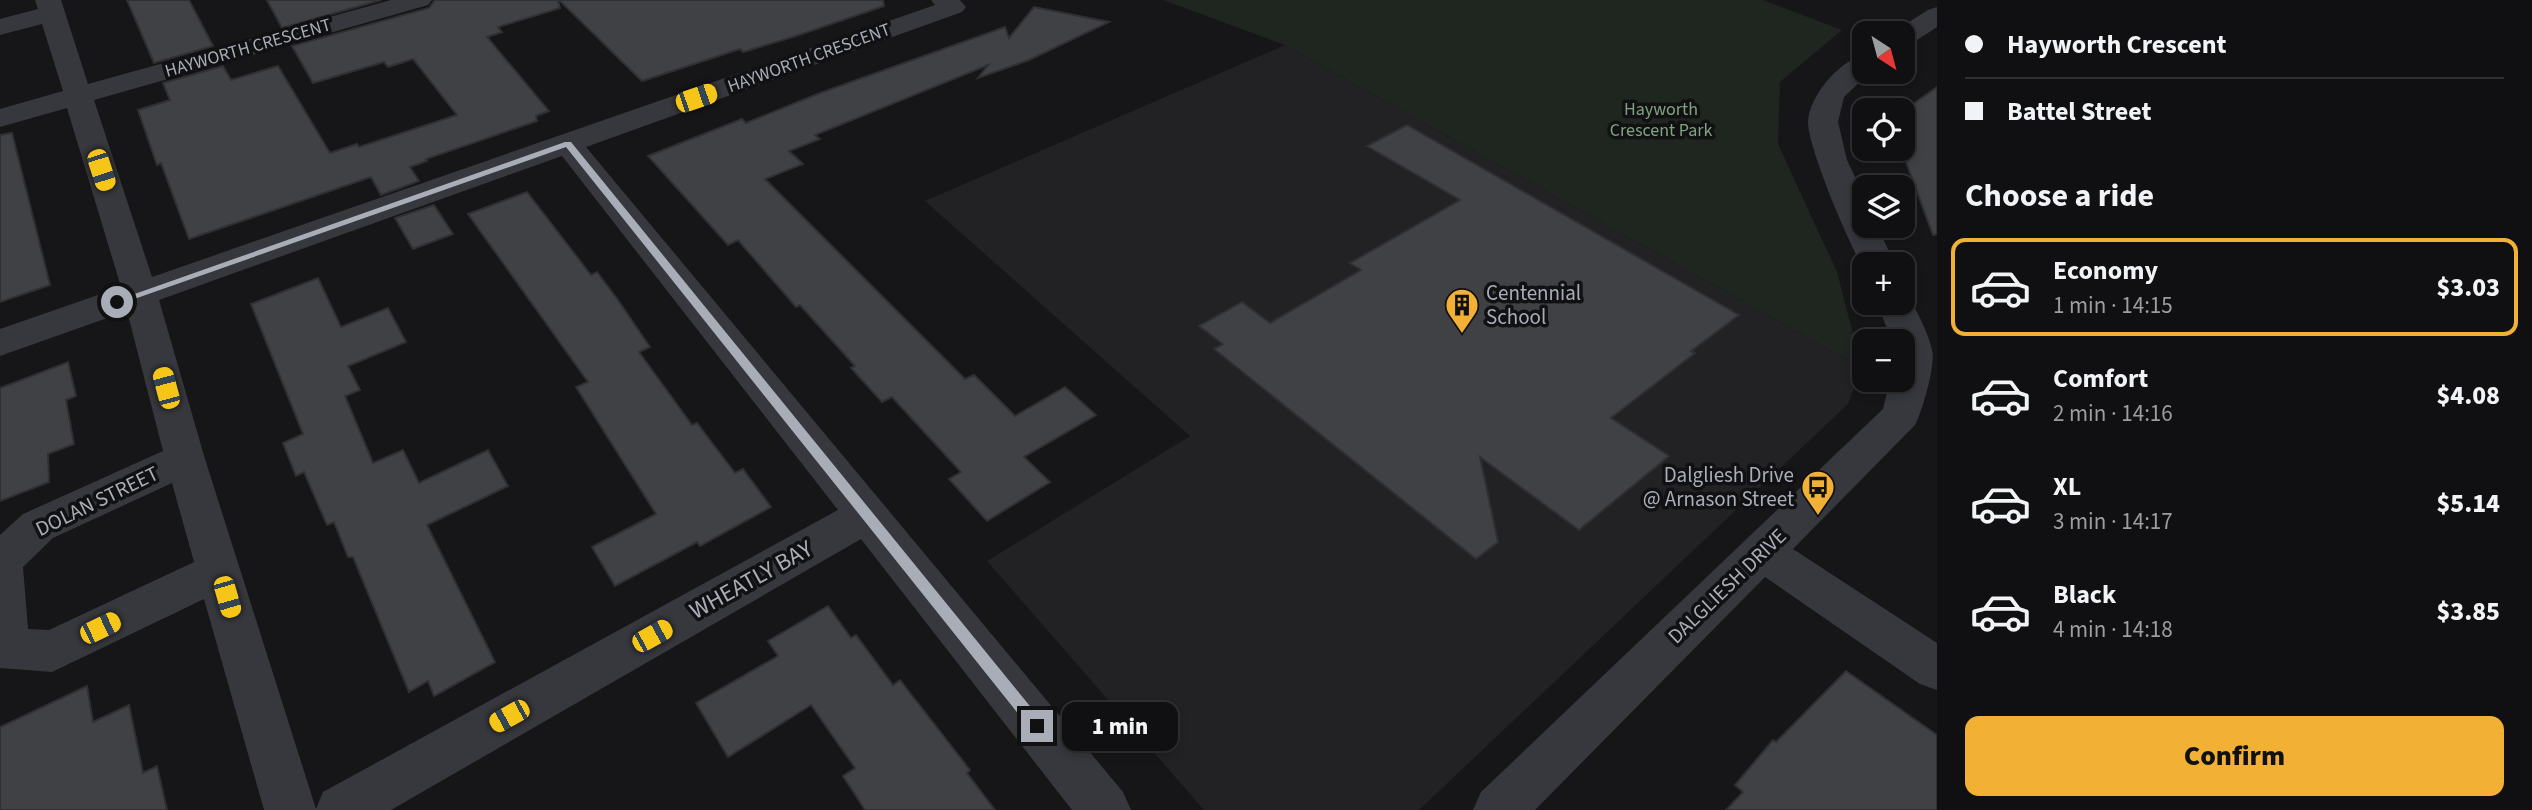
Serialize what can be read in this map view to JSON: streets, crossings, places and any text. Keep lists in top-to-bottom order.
{
  "streets": {
    "street": [
      "HAYWORTH CRESCENT",
      "DOLAN STREET",
      "WHEATLY BAY",
      "DALGLIESH DRIVE"
    ]
  },
  "crossings": [
    ["HAYWORTH CRESCENT", "DOLAN STREET"]
  ],
  "parks": ["Hayworth Crescent Park"],
  "places": {
    "building": ["Centennial School"],
    "bus stop": ["Dalgliesh Drive @ Arnason Street"]
  },
  "north": "bottom right",
  "page": {
    "banner": ["Hayworth Crescent", "Battel Street"],
    "map_buttons": ["+", "−"],
    "heading": "Choose a ride",
    "list": [
      {
        "name": "Economy",
        "note": "1 min · 14:15",
        "value": "$3.03"
      },
      {
        "name": "Comfort",
        "note": "2 min · 14:16",
        "value": "$4.08"
      },
      {
        "name": "XL",
        "note": "3 min · 14:17",
        "value": "$5.14"
      },
      {
        "name": "Black",
        "note": "4 min · 14:18",
        "value": "$3.85"
      }
    ],
    "bubble": "1 min",
    "buttons": "Confirm"
  }
}
